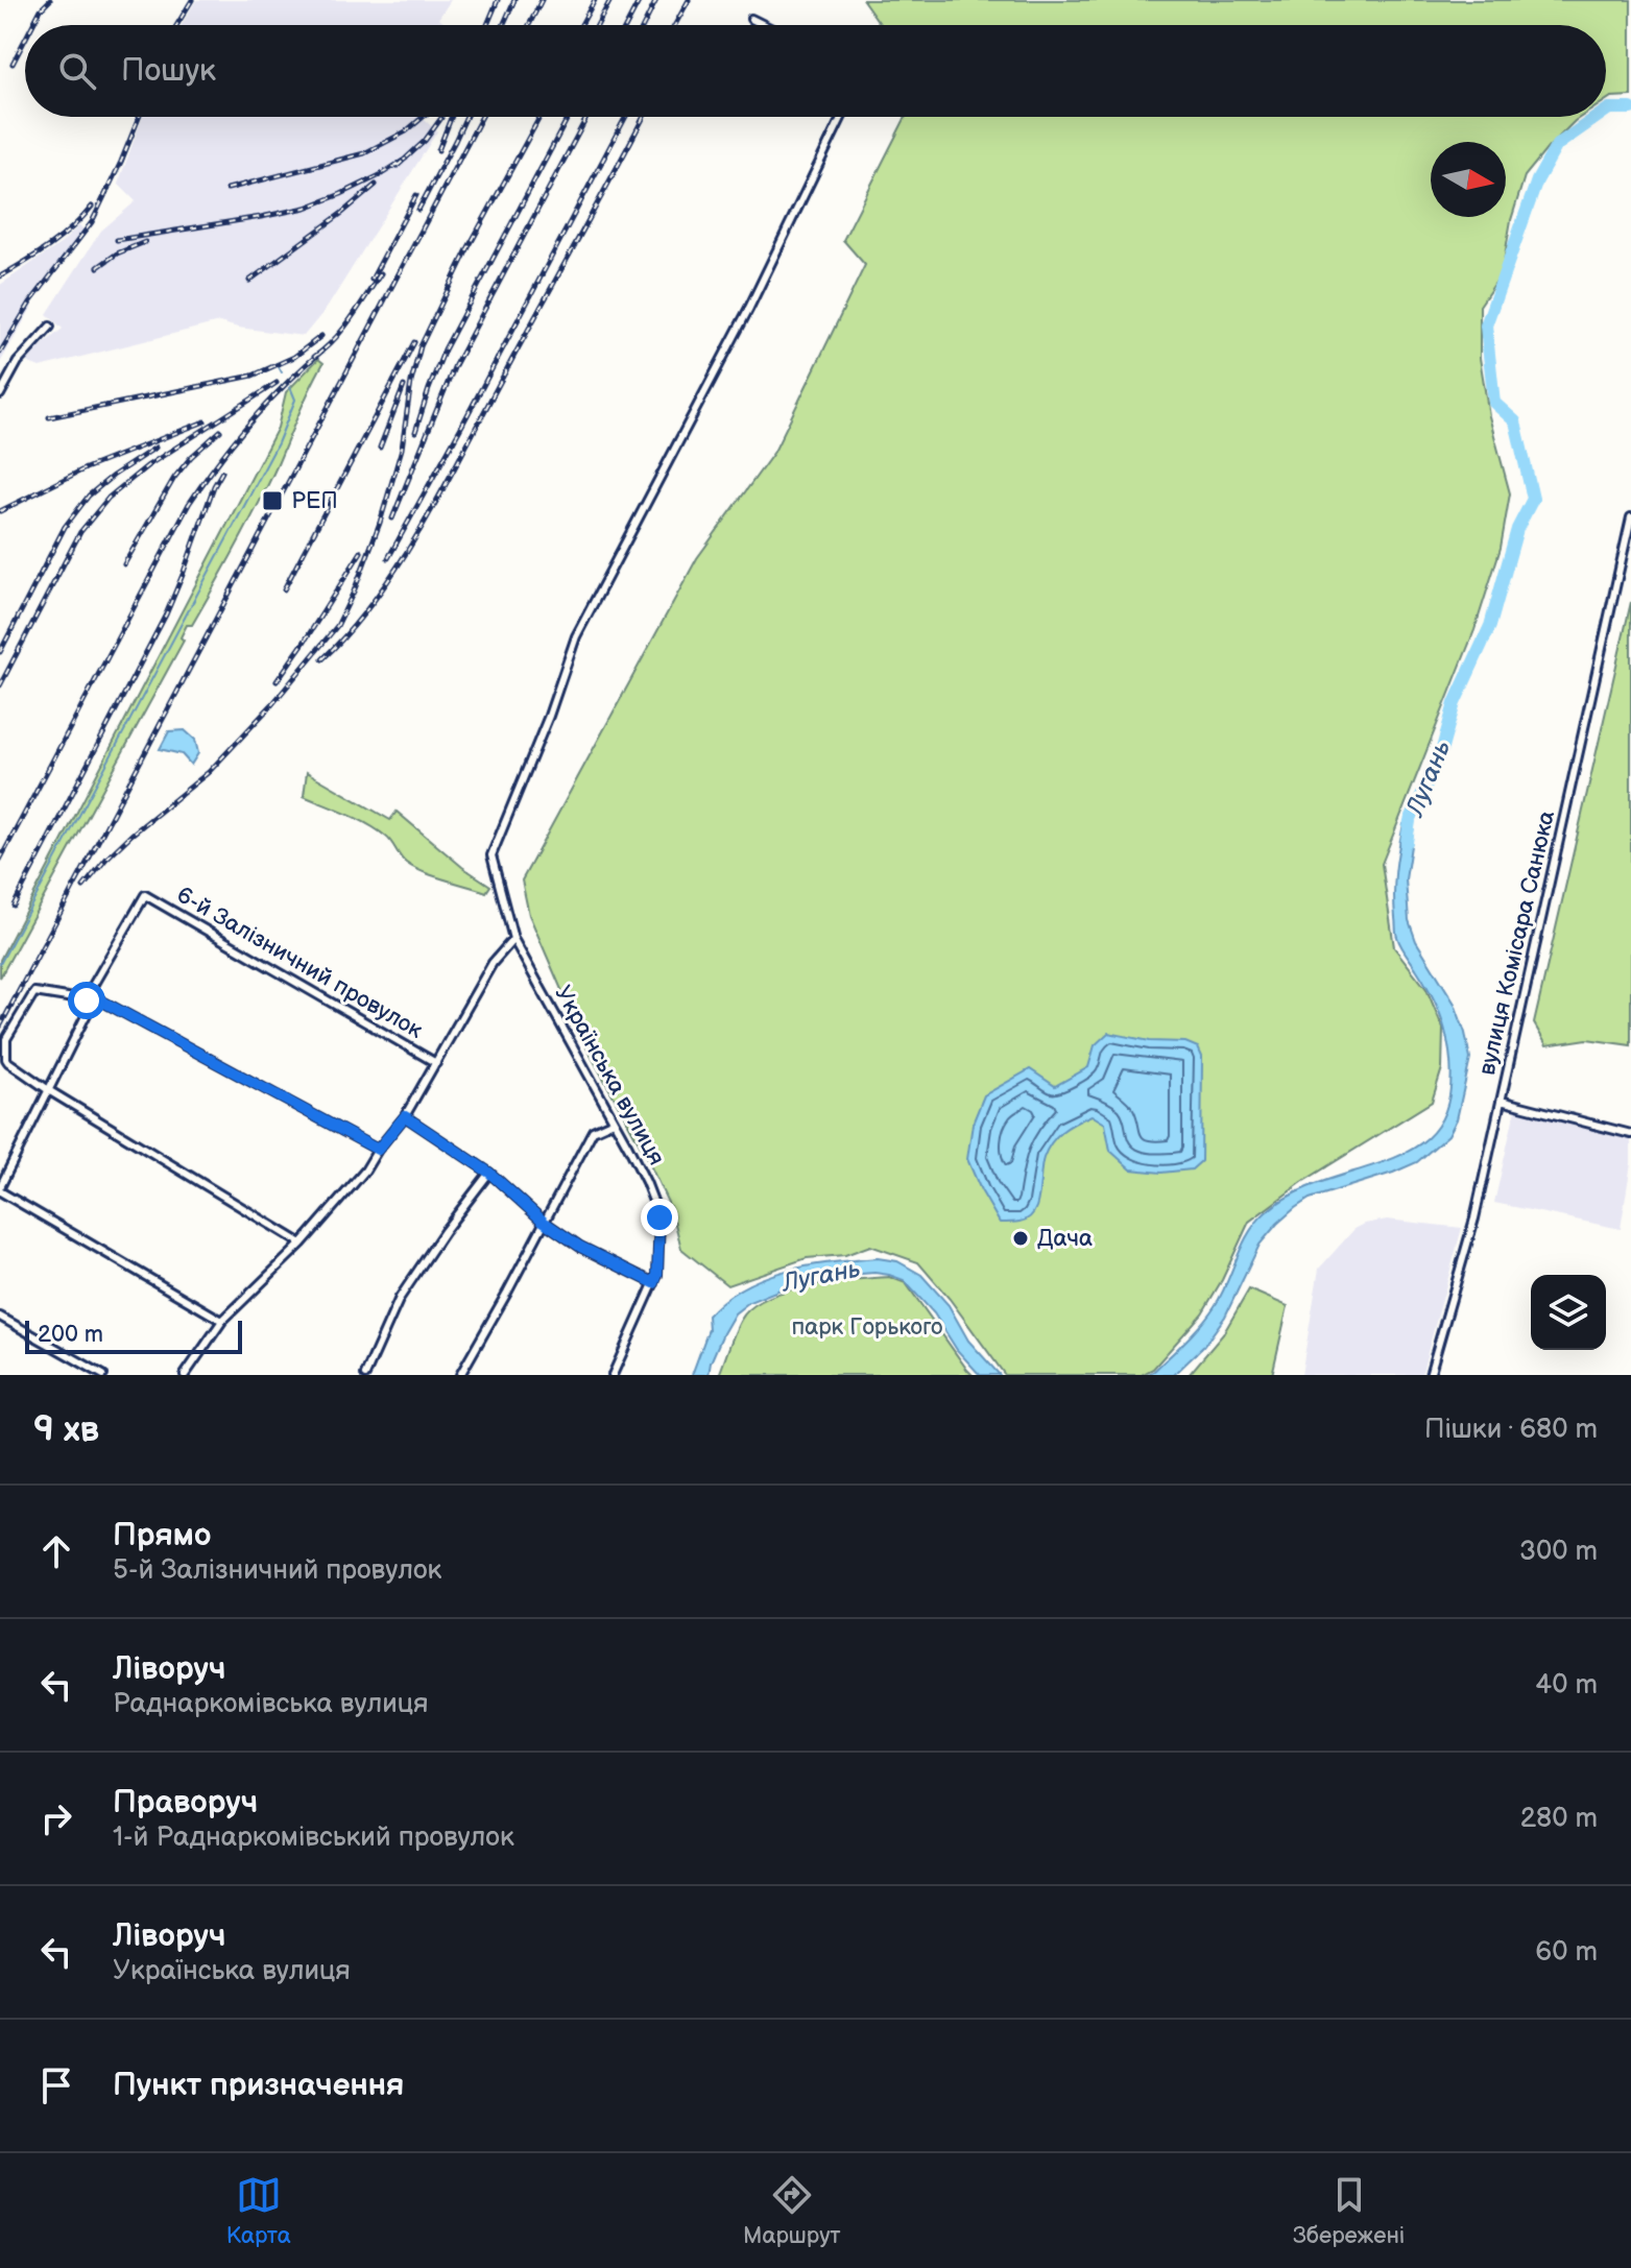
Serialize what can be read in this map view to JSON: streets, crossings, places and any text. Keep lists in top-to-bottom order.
{
  "streets": {
    "street": ["вулиця Комісара Санюка", "6-й Залізничний провулок", "Українська вулиця"]
  },
  "water": ["Лугань"],
  "parks": ["парк Горького"],
  "places": {
    "transit": ["РЕП"],
    "other": ["Дача"]
  },
  "scale_bar": "200 m",
  "north": "right",
  "page": {
    "search": "Пошук",
    "scale": "200 m",
    "heading": ["9 хв", "Пішки · 680 m"],
    "list": [
      ["Прямо", "5-й Залізничний провулок", "300 m"],
      ["Ліворуч", "Раднаркомівська вулиця", "40 m"],
      ["Праворуч", "1-й Раднаркомівський провулок", "280 m"],
      ["Ліворуч", "Українська вулиця", "60 m"],
      "Пункт призначення"
    ],
    "nav": ["Карта", "Маршрут", "Збережені"]
  }
}
